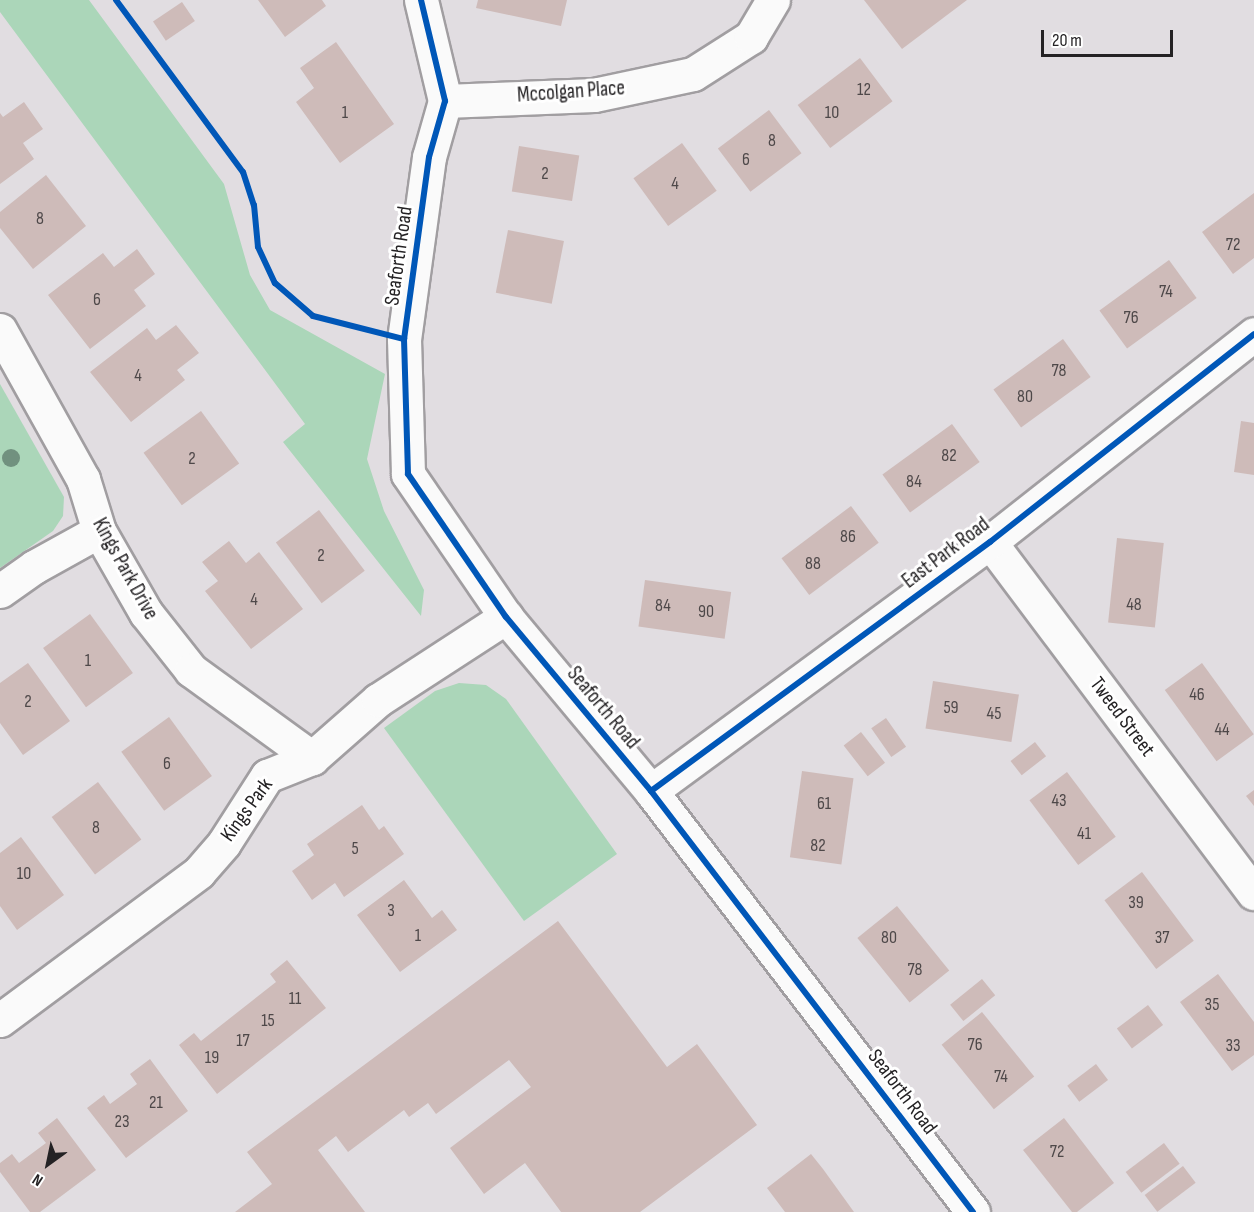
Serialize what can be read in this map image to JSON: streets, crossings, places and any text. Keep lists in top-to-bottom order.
{
  "streets": {
    "street": [
      "Mccolgan Place",
      "Seaforth Road",
      "East Park Road",
      "Kings Park Drive",
      "Tweed Street",
      "Kings Park"
    ]
  },
  "crossings": [
    ["Mccolgan Place", "Seaforth Road"],
    ["Seaforth Road", "East Park Road"],
    ["Seaforth Road", "Kings Park"],
    ["East Park Road", "Tweed Street"],
    ["Kings Park Drive", "Kings Park"]
  ],
  "house_numbers": [
    "12",
    "1",
    "10",
    "8",
    "6",
    "2",
    "4",
    "8",
    "72",
    "74",
    "6",
    "76",
    "78",
    "4",
    "80",
    "82",
    "2",
    "84",
    "86",
    "2",
    "88",
    "4",
    "48",
    "84",
    "90",
    "1",
    "46",
    "2",
    "59",
    "45",
    "44",
    "6",
    "43",
    "61",
    "8",
    "41",
    "82",
    "5",
    "10",
    "39",
    "3",
    "1",
    "80",
    "37",
    "78",
    "11",
    "35",
    "15",
    "17",
    "76",
    "33",
    "19",
    "74",
    "21",
    "23",
    "72"
  ],
  "scale_bar": "20 m",
  "north": "bottom left"
}
